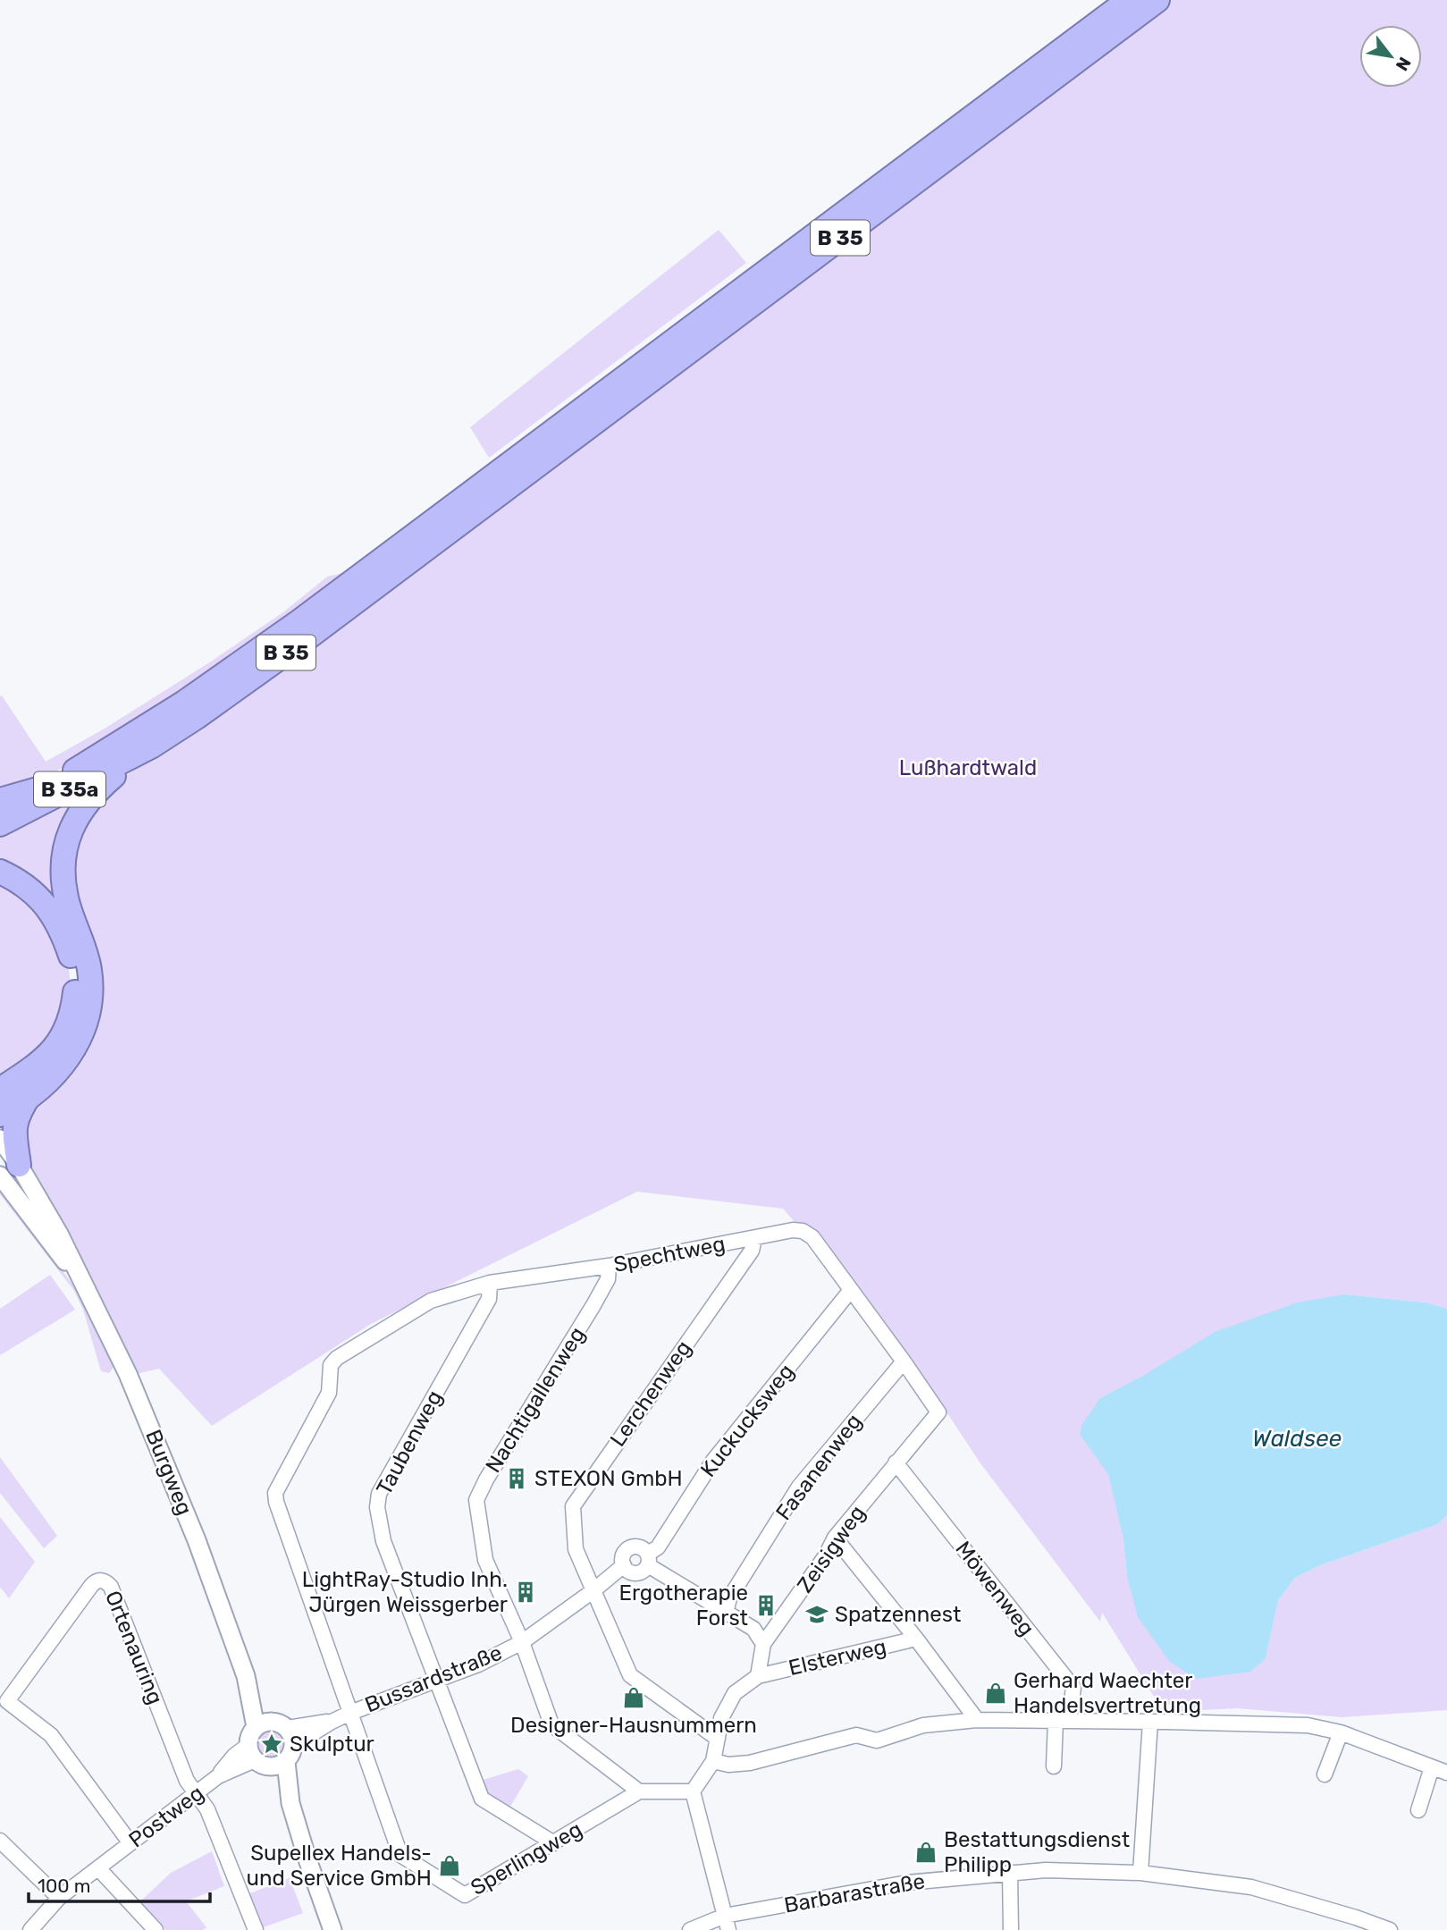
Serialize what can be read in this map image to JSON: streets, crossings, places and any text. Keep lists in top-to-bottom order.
{
  "streets": {
    "highway": ["B 35", "B 35a"],
    "street": [
      "Spechtweg",
      "Lerchenweg",
      "Nachtigallenweg",
      "Kuckucksweg",
      "Taubenweg",
      "Fasanenweg",
      "Burgweg",
      "Zeisigweg",
      "Möwenweg",
      "Ortenauring",
      "Elsterweg",
      "Bussardstraße",
      "Postweg",
      "Sperlingweg",
      "Barbarastraße"
    ]
  },
  "crossings": [
    ["B 35", "B 35a"],
    ["B 35", "Burgweg"],
    ["Spechtweg", "Lerchenweg"],
    ["Spechtweg", "Nachtigallenweg"],
    ["Spechtweg", "Kuckucksweg"],
    ["Spechtweg", "Taubenweg"],
    ["Spechtweg", "Fasanenweg"],
    ["Spechtweg", "Zeisigweg"],
    ["Spechtweg", "Bussardstraße"],
    ["Spechtweg", "Sperlingweg"],
    ["Lerchenweg", "Bussardstraße"],
    ["Nachtigallenweg", "Bussardstraße"],
    ["Nachtigallenweg", "Sperlingweg"],
    ["Kuckucksweg", "Bussardstraße"],
    ["Taubenweg", "Bussardstraße"],
    ["Taubenweg", "Sperlingweg"],
    ["Burgweg", "Bussardstraße"],
    ["Burgweg", "Postweg"],
    ["Zeisigweg", "Möwenweg"],
    ["Zeisigweg", "Elsterweg"],
    ["Ortenauring", "Postweg"],
    ["Bussardstraße", "Postweg"],
    ["Bussardstraße", "Sperlingweg"]
  ],
  "water": ["Waldsee"],
  "parks": ["Lußhardtwald"],
  "places": {
    "building": ["STEXON GmbH", "LightRay-Studio Inh. Jürgen Weissgerber", "Ergotherapie Forst"],
    "school or university": ["Spatzennest"],
    "shop": [
      "Gerhard Waechter Handelsvertretung",
      "Designer-Hausnummern",
      "Bestattungsdienst Philipp",
      "Supellex Handels- und Service GmbH"
    ],
    "place": ["Skulptur"]
  },
  "scale_bar": "100 m",
  "north": "bottom right"
}
